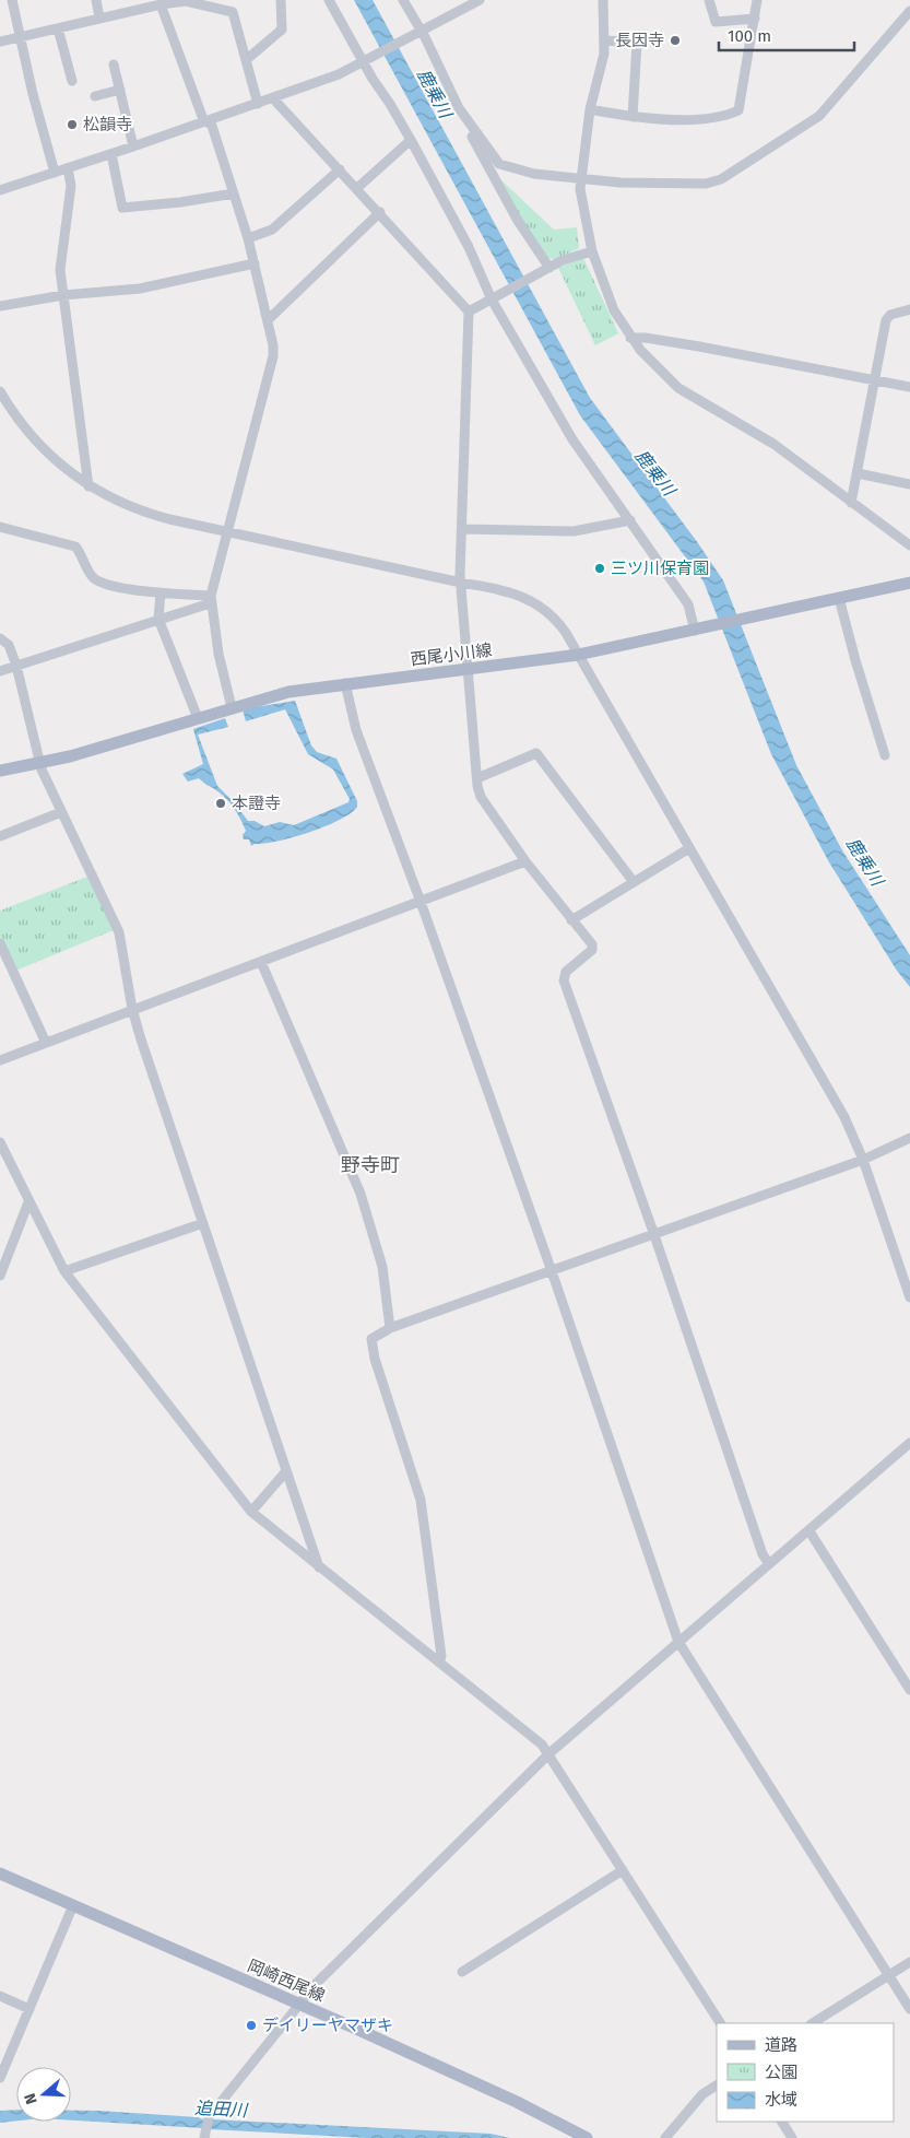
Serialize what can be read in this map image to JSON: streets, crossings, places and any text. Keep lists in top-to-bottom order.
{
  "streets": {
    "main road": ["西尾小川線", "岡崎西尾線"]
  },
  "districts": ["野寺町"],
  "water": ["鹿乗川", "追田川"],
  "places": [
    "長因寺",
    "松韻寺",
    "三ツ川保育園",
    "本證寺",
    "デイリーヤマザキ"
  ],
  "legend": ["道路", "公園", "水域"],
  "scale_bar": "100 m",
  "north": "left"
}
